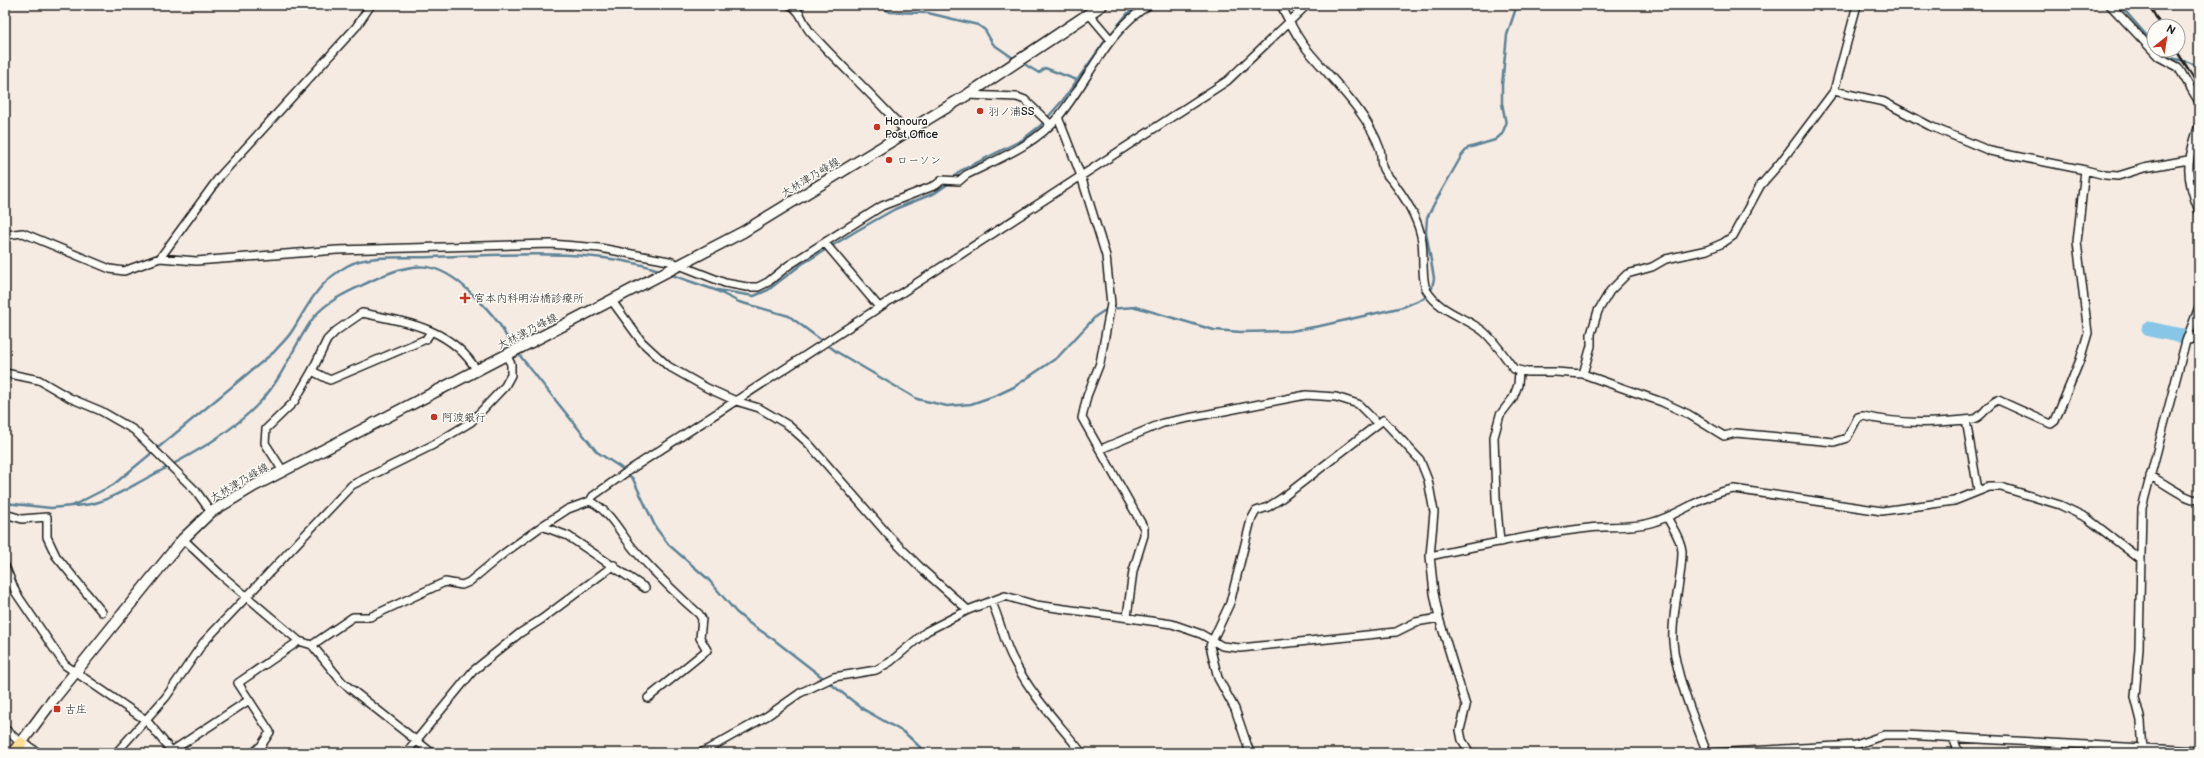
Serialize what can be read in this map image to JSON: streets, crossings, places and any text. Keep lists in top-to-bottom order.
{
  "streets": {
    "main road": ["大林津乃峰線"]
  },
  "places": {
    "other": [
      "羽ノ浦SS",
      "Hanoura Post Office",
      "ローソン",
      "阿波銀行"
    ],
    "health": ["宮本内科明治橋診療所"],
    "transit": ["古庄"]
  },
  "north": "top right"
}
